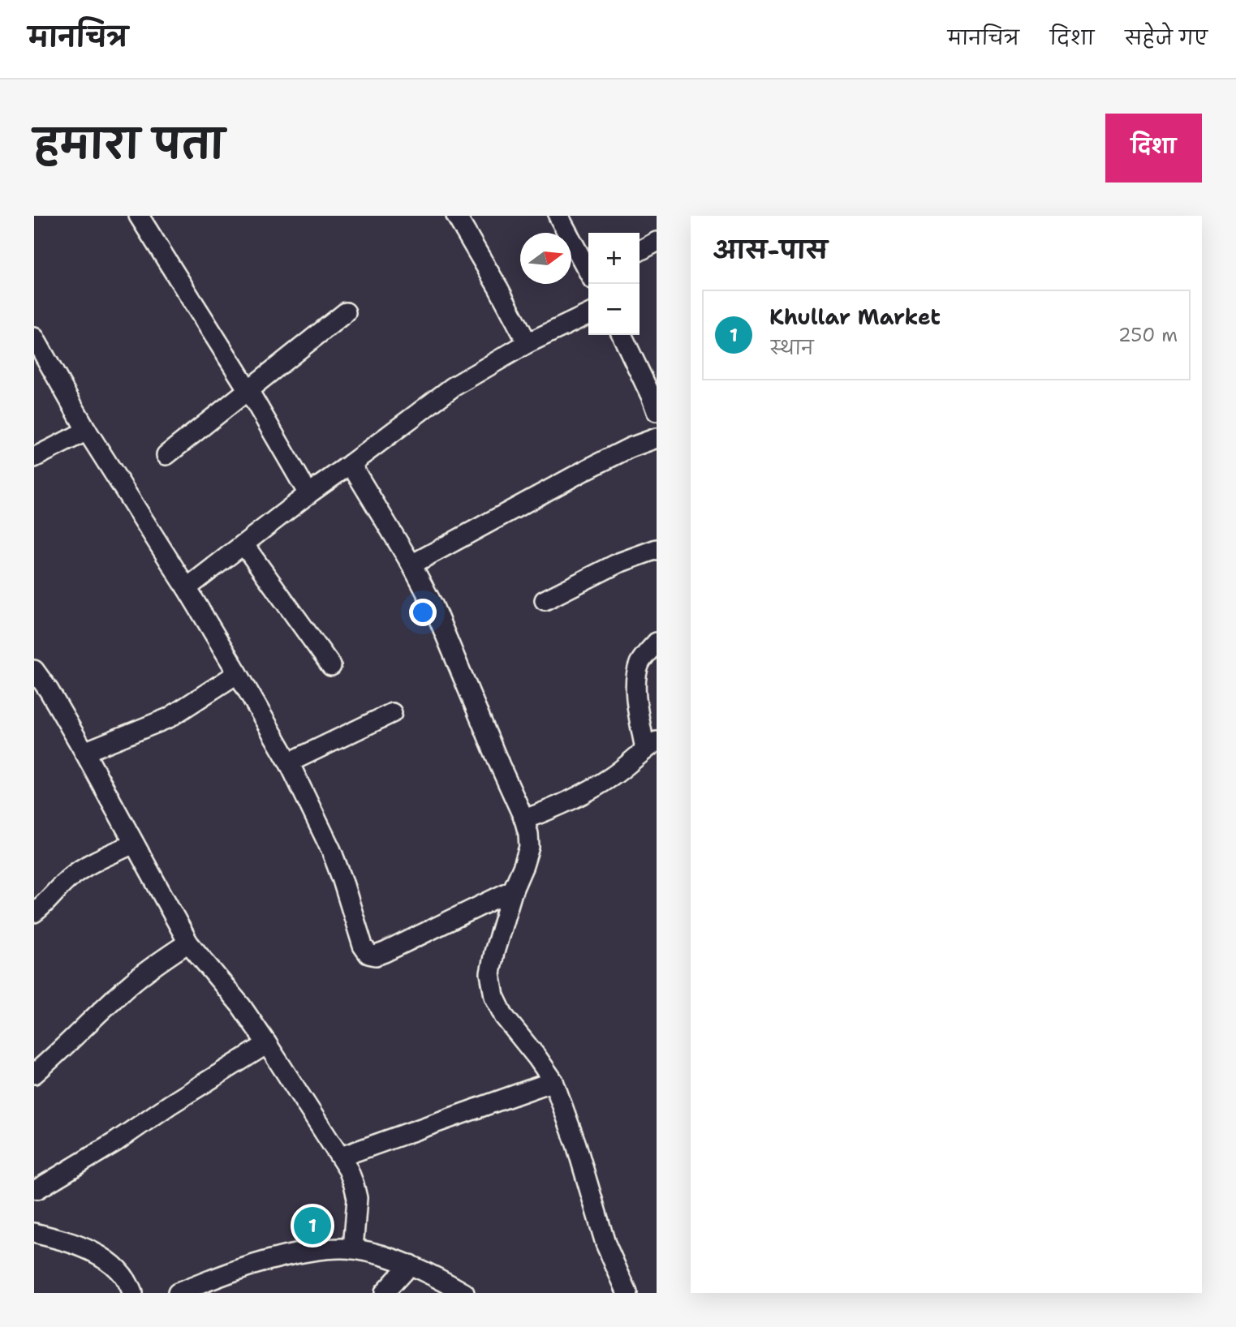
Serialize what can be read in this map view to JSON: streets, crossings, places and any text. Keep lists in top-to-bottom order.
{
  "north": "right",
  "page": {
    "header": "मानचित्र",
    "nav": ["मानचित्र", "दिशा", "सहेजे गए"],
    "title": "हमारा पता",
    "buttons": "दिशा",
    "heading": "आस-पास",
    "map_buttons": ["+", "−"],
    "list": [
      {
        "mark": "1",
        "name": "Khullar Market",
        "note": "स्थान",
        "value": "250 m"
      }
    ],
    "pins": "1"
  }
}
